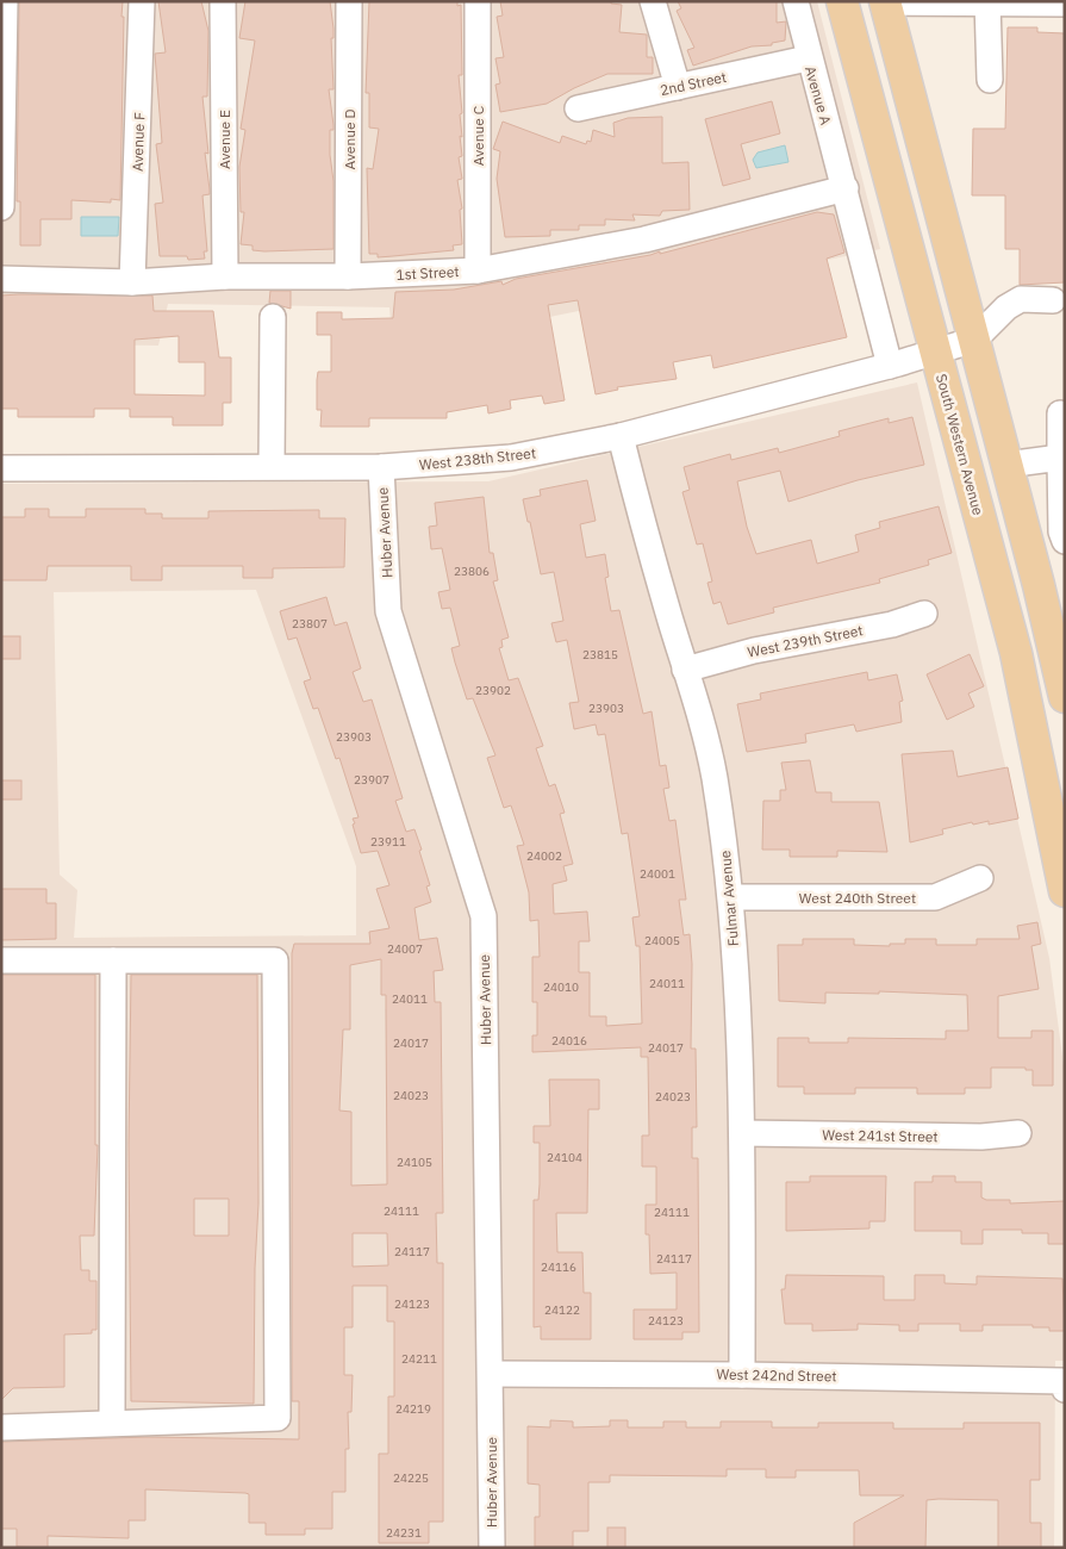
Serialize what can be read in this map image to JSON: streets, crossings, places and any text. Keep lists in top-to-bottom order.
{
  "streets": {
    "main road": ["South Western Avenue"],
    "street": [
      "2nd Street",
      "Avenue A",
      "Avenue C",
      "Avenue E",
      "Avenue D",
      "Avenue F",
      "1st Street",
      "West 238th Street",
      "Huber Avenue",
      "West 239th Street",
      "West 240th Street",
      "Fulmar Avenue",
      "West 241st Street",
      "West 242nd Street"
    ]
  },
  "crossings": [
    ["2nd Street", "Avenue A"],
    ["Avenue A", "1st Street"],
    ["Avenue A", "West 238th Street"],
    ["Avenue C", "1st Street"],
    ["Avenue E", "1st Street"],
    ["Avenue D", "1st Street"],
    ["Avenue F", "1st Street"],
    ["South Western Avenue", "West 238th Street"],
    ["West 238th Street", "Huber Avenue"],
    ["West 238th Street", "Fulmar Avenue"],
    ["Huber Avenue", "West 242nd Street"],
    ["West 239th Street", "Fulmar Avenue"],
    ["West 240th Street", "Fulmar Avenue"],
    ["Fulmar Avenue", "West 241st Street"],
    ["Fulmar Avenue", "West 242nd Street"]
  ],
  "house_numbers": [
    "23806",
    "23807",
    "23815",
    "23902",
    "23903",
    "23903",
    "23907",
    "23911",
    "24002",
    "24001",
    "24005",
    "24007",
    "24011",
    "24010",
    "24011",
    "24016",
    "24017",
    "24017",
    "24023",
    "24023",
    "24104",
    "24105",
    "24111",
    "24111",
    "24117",
    "24117",
    "24116",
    "24123",
    "24122",
    "24123",
    "24211",
    "24219",
    "24225",
    "24231"
  ]
}
